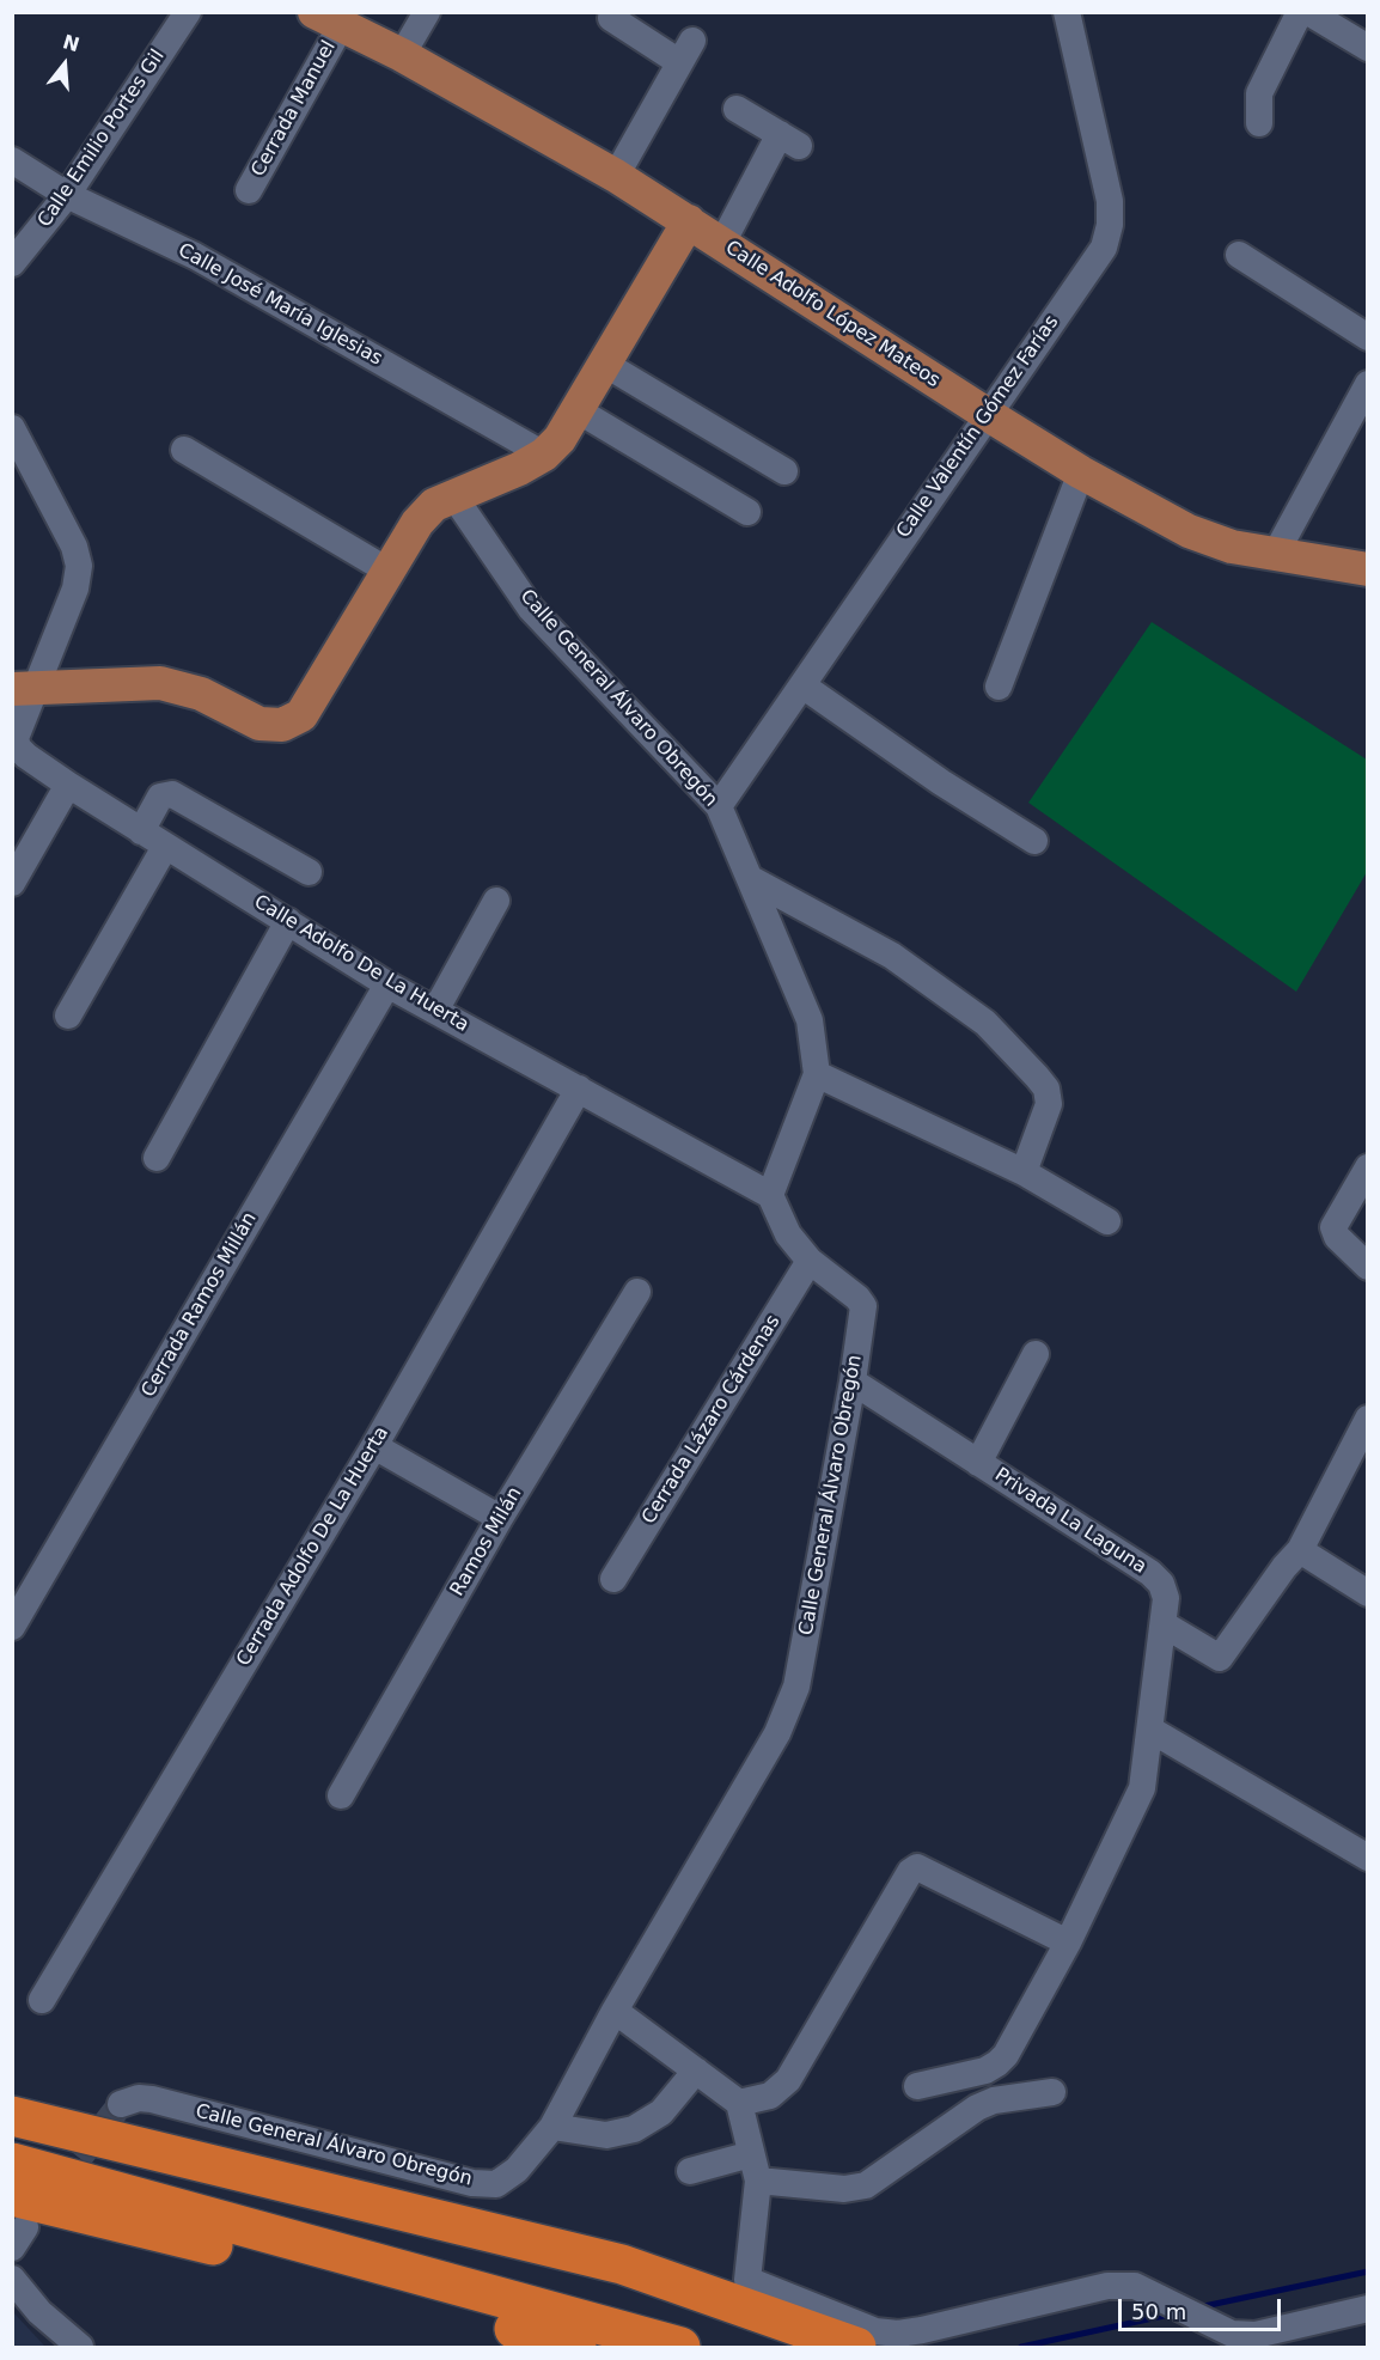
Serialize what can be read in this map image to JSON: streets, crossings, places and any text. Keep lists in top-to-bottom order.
{
  "streets": {
    "main road": ["Calle Adolfo López Mateos"],
    "street": [
      "Cerrada Manuel",
      "Calle Emilio Portes Gil",
      "Calle José María Iglesias",
      "Calle Valentín Gómez Farías",
      "Calle General Álvaro Obregón",
      "Calle Adolfo De La Huerta",
      "Cerrada Ramos Millán",
      "Cerrada Lázaro Cárdenas",
      "Privada La Laguna",
      "Ramos Milán",
      "Cerrada Adolfo De La Huerta"
    ]
  },
  "crossings": [
    ["Cerrada Manuel", "Calle Adolfo López Mateos"],
    ["Calle Emilio Portes Gil", "Calle José María Iglesias"],
    ["Calle Adolfo López Mateos", "Calle Valentín Gómez Farías"],
    ["Calle Valentín Gómez Farías", "Calle General Álvaro Obregón"],
    ["Calle General Álvaro Obregón", "Calle Adolfo De La Huerta"],
    ["Calle General Álvaro Obregón", "Cerrada Lázaro Cárdenas"],
    ["Calle General Álvaro Obregón", "Privada La Laguna"],
    ["Calle Adolfo De La Huerta", "Cerrada Ramos Millán"],
    ["Calle Adolfo De La Huerta", "Cerrada Adolfo De La Huerta"]
  ],
  "scale_bar": "50 m",
  "north": "top"
}
